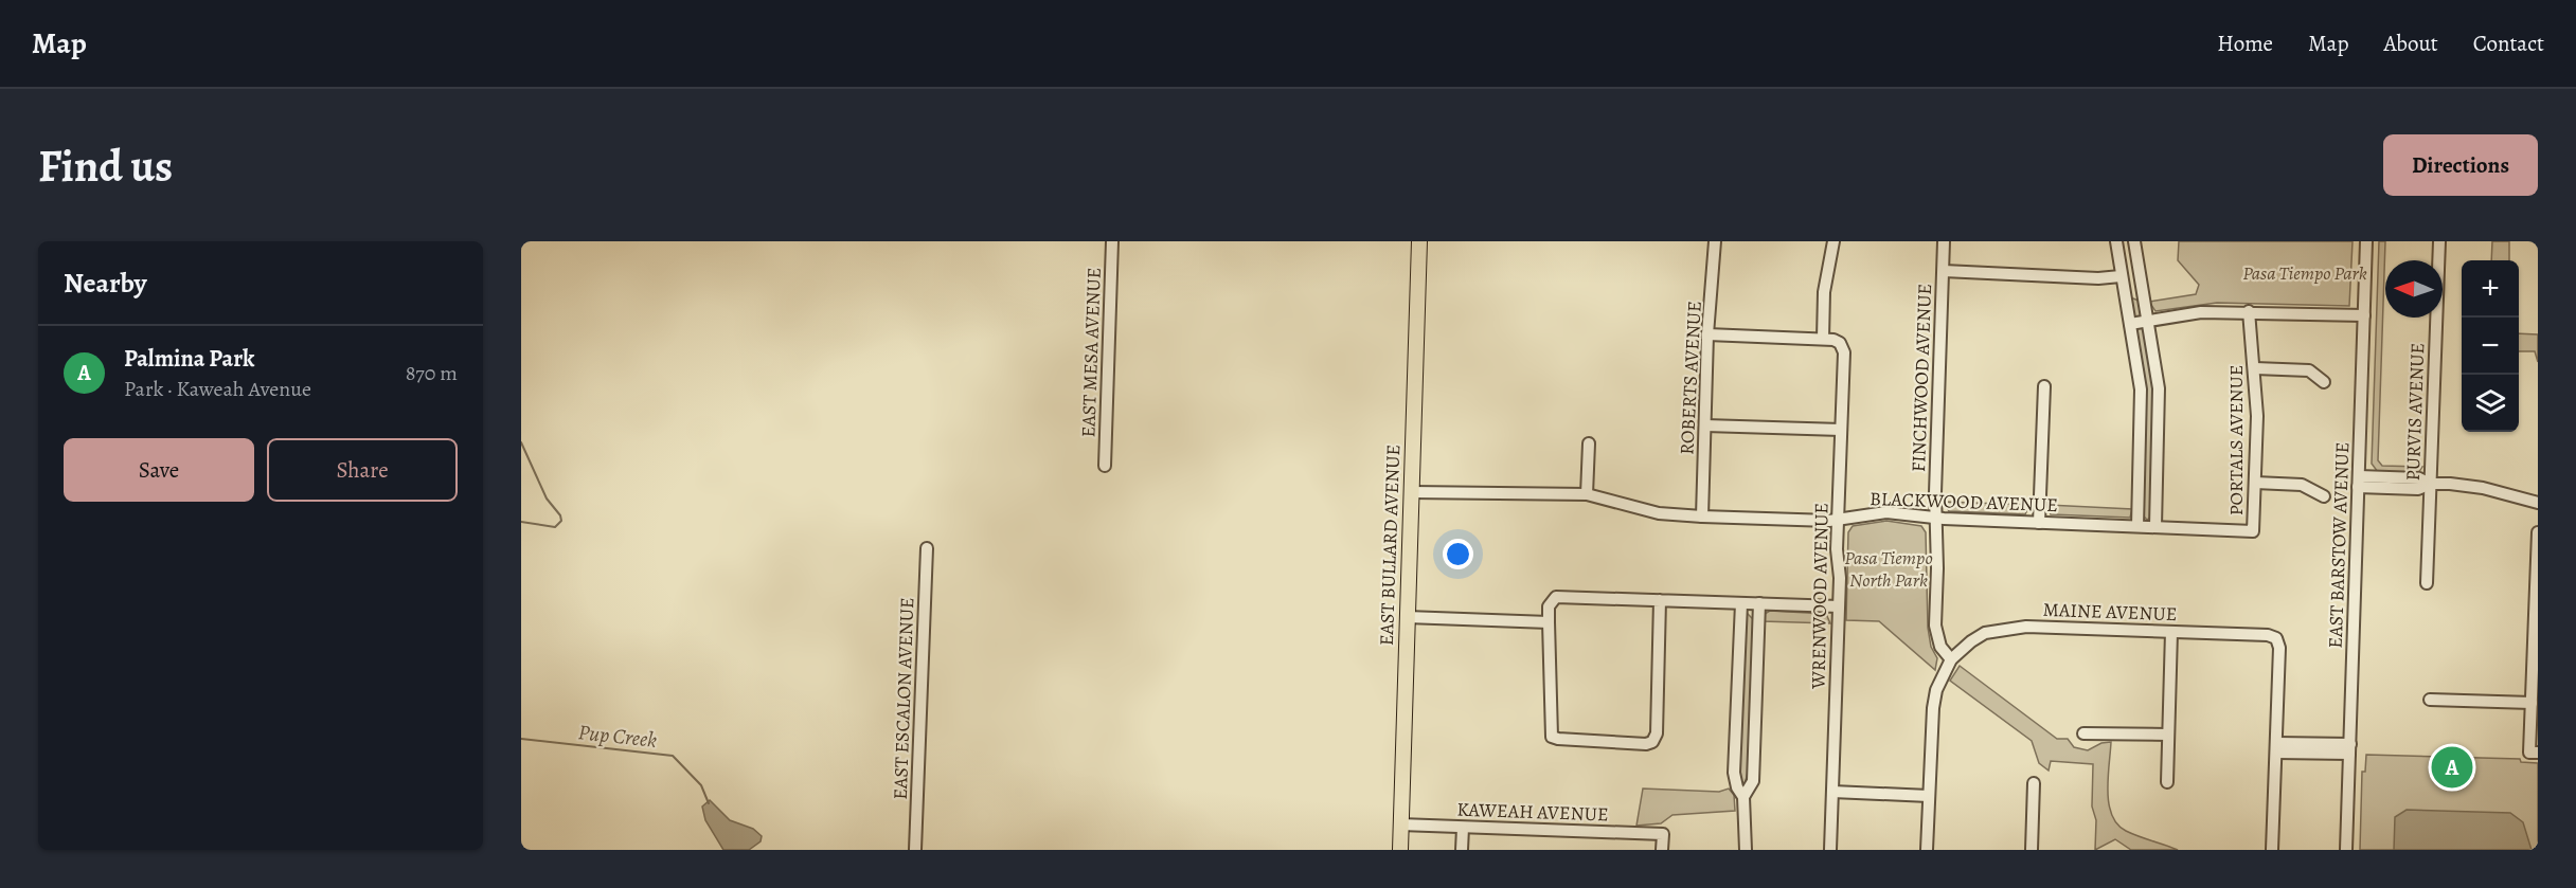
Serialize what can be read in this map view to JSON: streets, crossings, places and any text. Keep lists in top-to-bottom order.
{
  "streets": {
    "main road": ["EAST BULLARD AVENUE"],
    "street": [
      "EAST MESA AVENUE",
      "ROBERTS AVENUE",
      "FINCHWOOD AVENUE",
      "PURVIS AVENUE",
      "PORTALS AVENUE",
      "BLACKWOOD AVENUE",
      "EAST BARSTOW AVENUE",
      "WRENWOOD AVENUE",
      "MAINE AVENUE",
      "EAST ESCALON AVENUE",
      "KAWEAH AVENUE"
    ]
  },
  "crossings": [
    ["ROBERTS AVENUE", "BLACKWOOD AVENUE"],
    ["FINCHWOOD AVENUE", "BLACKWOOD AVENUE"],
    ["FINCHWOOD AVENUE", "MAINE AVENUE"],
    ["PORTALS AVENUE", "BLACKWOOD AVENUE"],
    ["BLACKWOOD AVENUE", "EAST BULLARD AVENUE"],
    ["BLACKWOOD AVENUE", "WRENWOOD AVENUE"],
    ["EAST BULLARD AVENUE", "KAWEAH AVENUE"]
  ],
  "water": ["Pup Creek"],
  "parks": ["Pasa Tiempo Park", "Pasa Tiempo North Park"],
  "north": "left",
  "page": {
    "header": "Map",
    "nav": [
      "Home",
      "Map",
      "About",
      "Contact"
    ],
    "buttons": [
      "Directions",
      ["Save", "Share"]
    ],
    "title": "Find us",
    "heading": "Nearby",
    "map_buttons": ["+", "−"],
    "list": [
      {
        "mark": "A",
        "name": "Palmina Park",
        "note": "Park · Kaweah Avenue",
        "value": "870 m"
      }
    ],
    "pins": "A"
  }
}
